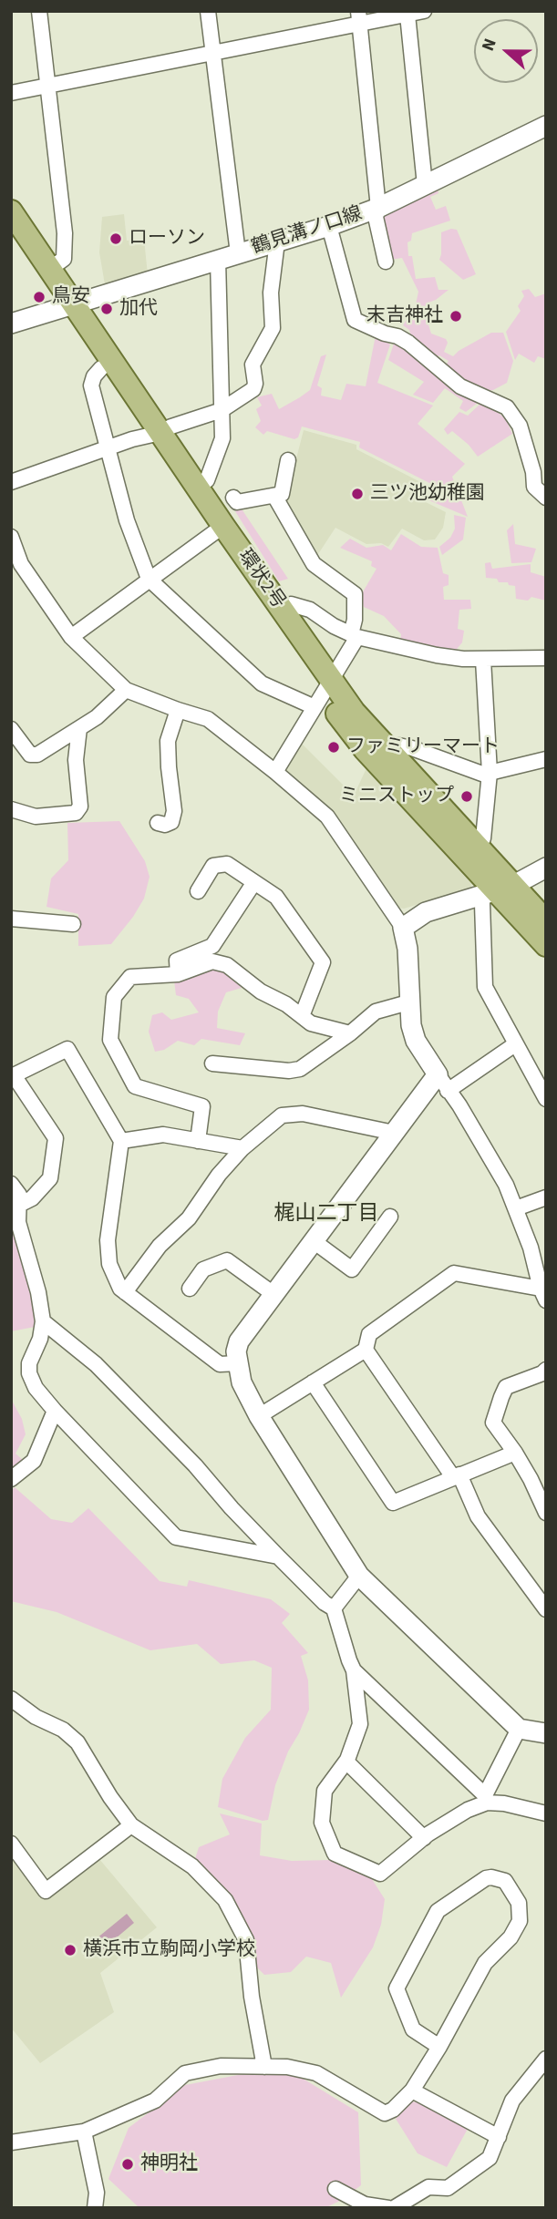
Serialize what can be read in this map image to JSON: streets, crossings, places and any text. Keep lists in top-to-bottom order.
{
  "streets": {
    "main road": ["環状2号"],
    "street": ["鶴見溝ノ口線"]
  },
  "crossings": [
    ["鶴見溝ノ口線", "環状2号"]
  ],
  "districts": ["梶山二丁目"],
  "places": [
    "ローソン",
    "鳥安",
    "加代",
    "末吉神社",
    "三ツ池幼稚園",
    "ファミリーマート",
    "ミニストップ",
    "横浜市立駒岡小学校",
    "神明社"
  ],
  "north": "left"
}
